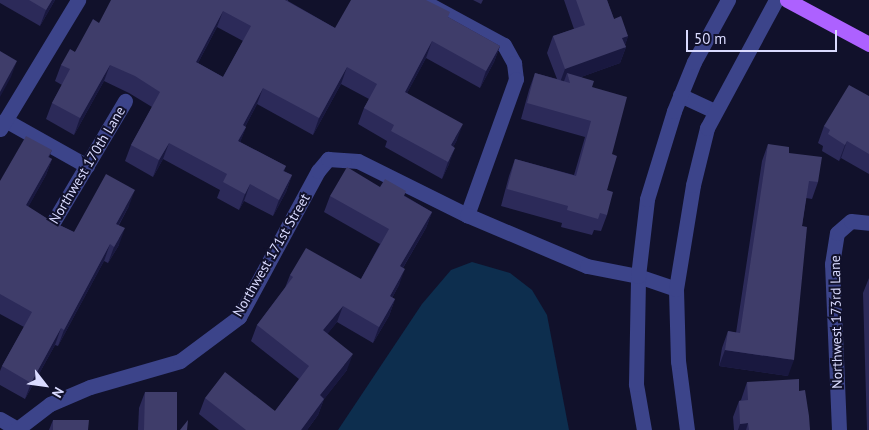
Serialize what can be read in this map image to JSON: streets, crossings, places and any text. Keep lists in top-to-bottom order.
{
  "streets": {
    "street": ["Northwest 170th Lane", "Northwest 171st Street", "Northwest 173rd Lane"]
  },
  "scale_bar": "50 m",
  "north": "bottom right"
}
